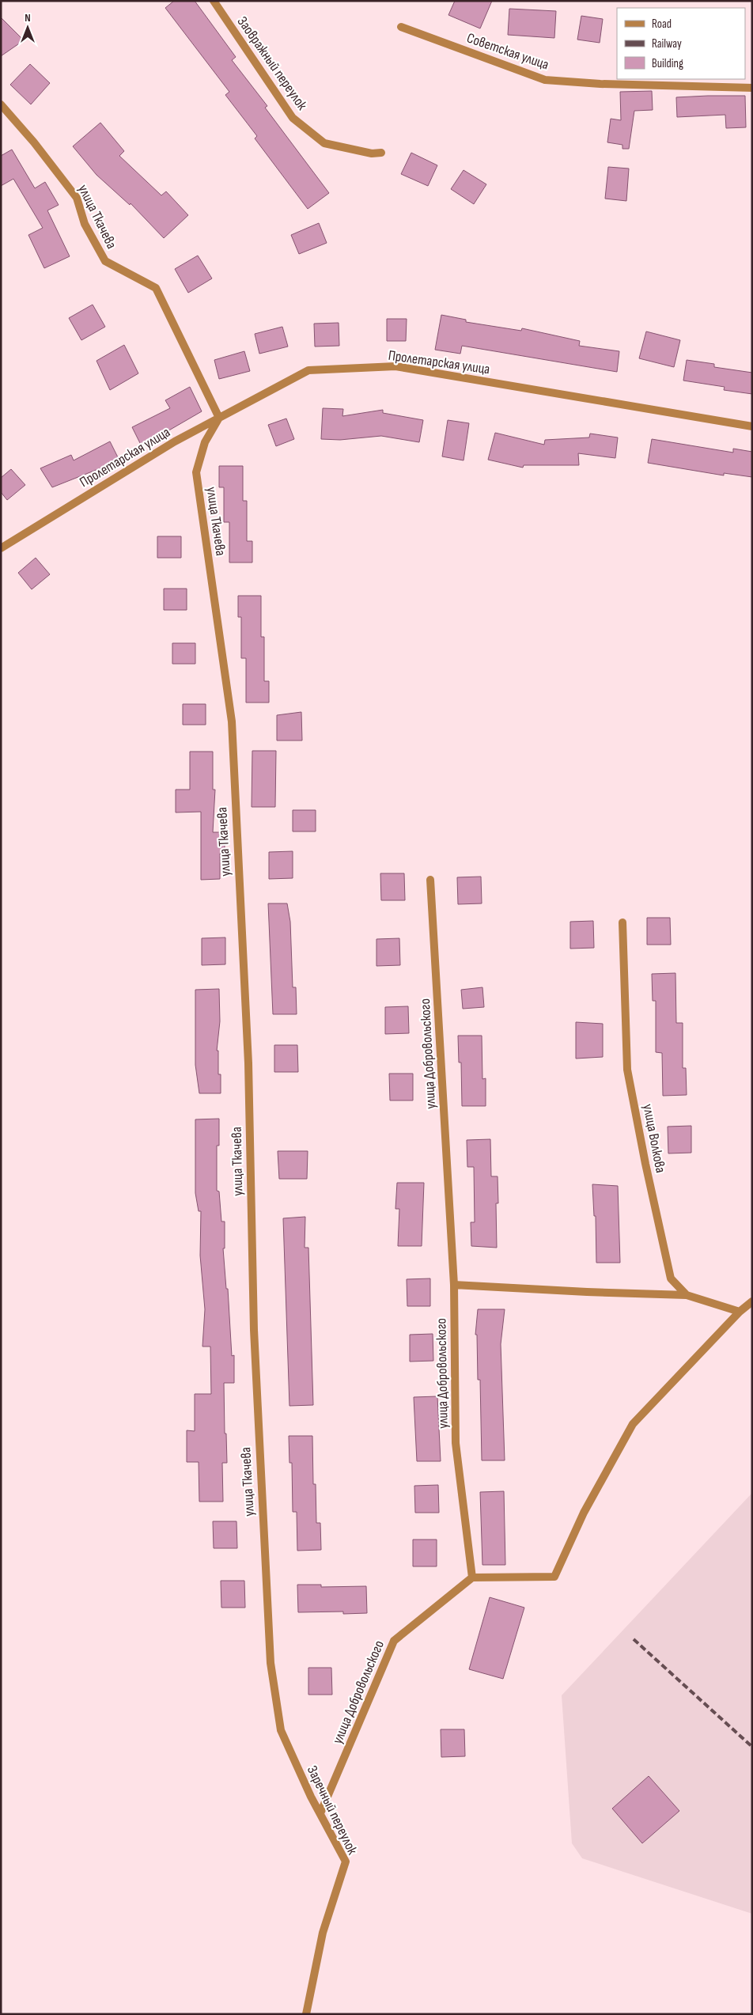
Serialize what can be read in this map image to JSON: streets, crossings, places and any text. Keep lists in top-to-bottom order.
{
  "streets": {
    "street": [
      "Советская улица",
      "Заовражный переулок",
      "улица Ткачева",
      "Пролетарская улица",
      "улица Добровольского",
      "улица Волкова",
      "Заречный переулок"
    ]
  },
  "crossings": [
    ["улица Ткачева", "Пролетарская улица"],
    ["улица Ткачева", "Заречный переулок"],
    ["улица Добровольского", "Заречный переулок"]
  ],
  "legend": ["Road", "Railway", "Building"],
  "north": "top"
}
